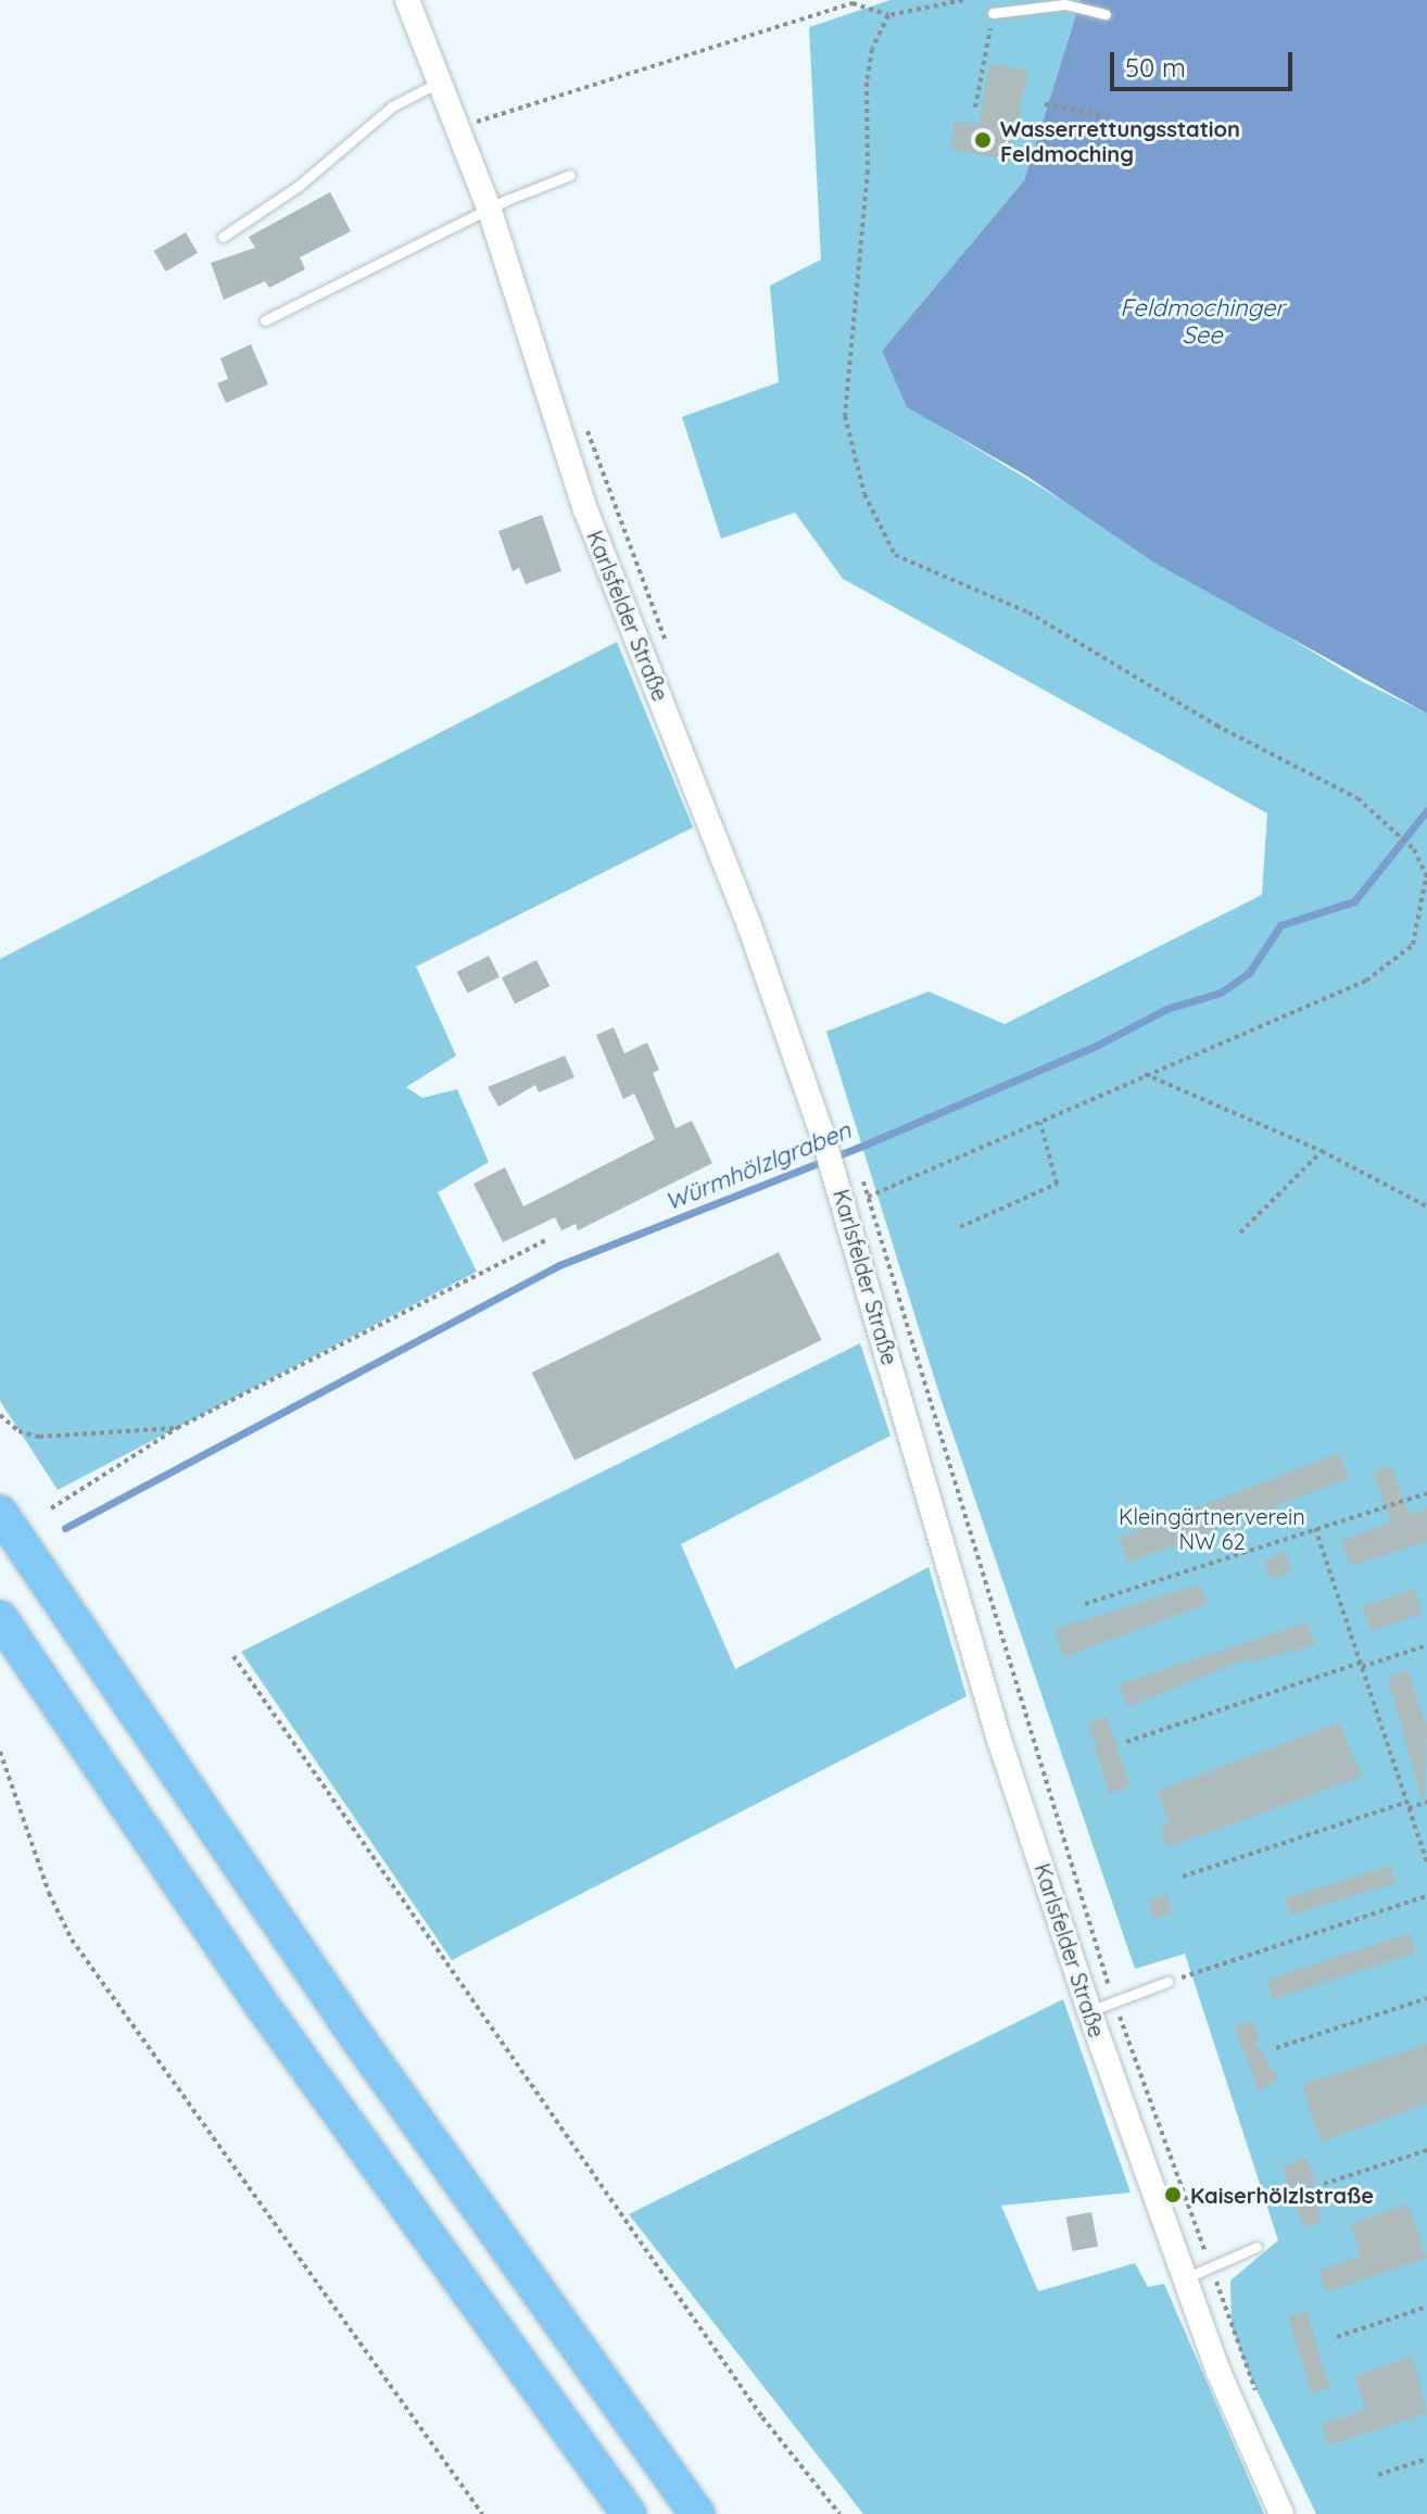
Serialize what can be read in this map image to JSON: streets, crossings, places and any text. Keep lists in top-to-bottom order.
{
  "streets": {
    "street": ["Karlsfelder Straße"]
  },
  "water": ["Feldmochinger See", "Würmhölzlgraben"],
  "parks": ["Kleingärtnerverein NW 62"],
  "places": ["Wasserrettungsstation Feldmoching", "Kaiserhölzlstraße"],
  "scale_bar": "50 m"
}
